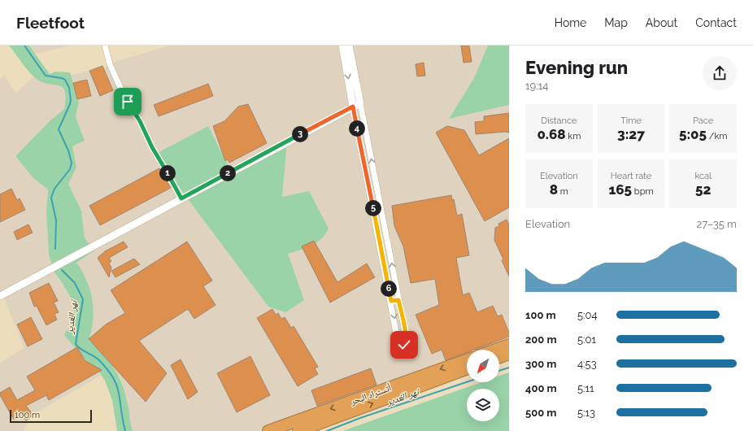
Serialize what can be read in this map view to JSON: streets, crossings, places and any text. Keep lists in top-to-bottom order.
{
  "streets": {
    "highway": ["أتستراد البحر"]
  },
  "water": ["نهر الغدير"],
  "scale_bar": "100 m",
  "north": "bottom left",
  "page": {
    "header": "Fleetfoot",
    "nav": [
      "Home",
      "Map",
      "About",
      "Contact"
    ],
    "heading": ["Evening run", "19:14"],
    "stats": [
      ["Distance", "0.68 km"],
      ["Time", "3:27"],
      ["Pace", "5:05 /km"],
      ["Elevation", "8 m"],
      ["Heart rate", "165 bpm"],
      ["kcal", "52"]
    ],
    "pins": [
      "4",
      "3",
      "1",
      "2",
      "5",
      "6"
    ],
    "chart": ["Elevation", "27–35 m"],
    "list": [
      {
        "name": "100 m",
        "note": "5:04"
      },
      {
        "name": "200 m",
        "note": "5:01"
      },
      {
        "name": "300 m",
        "note": "4:53"
      },
      {
        "name": "400 m",
        "note": "5:11"
      },
      {
        "name": "500 m",
        "note": "5:13"
      }
    ],
    "scale": "100 m"
  }
}
